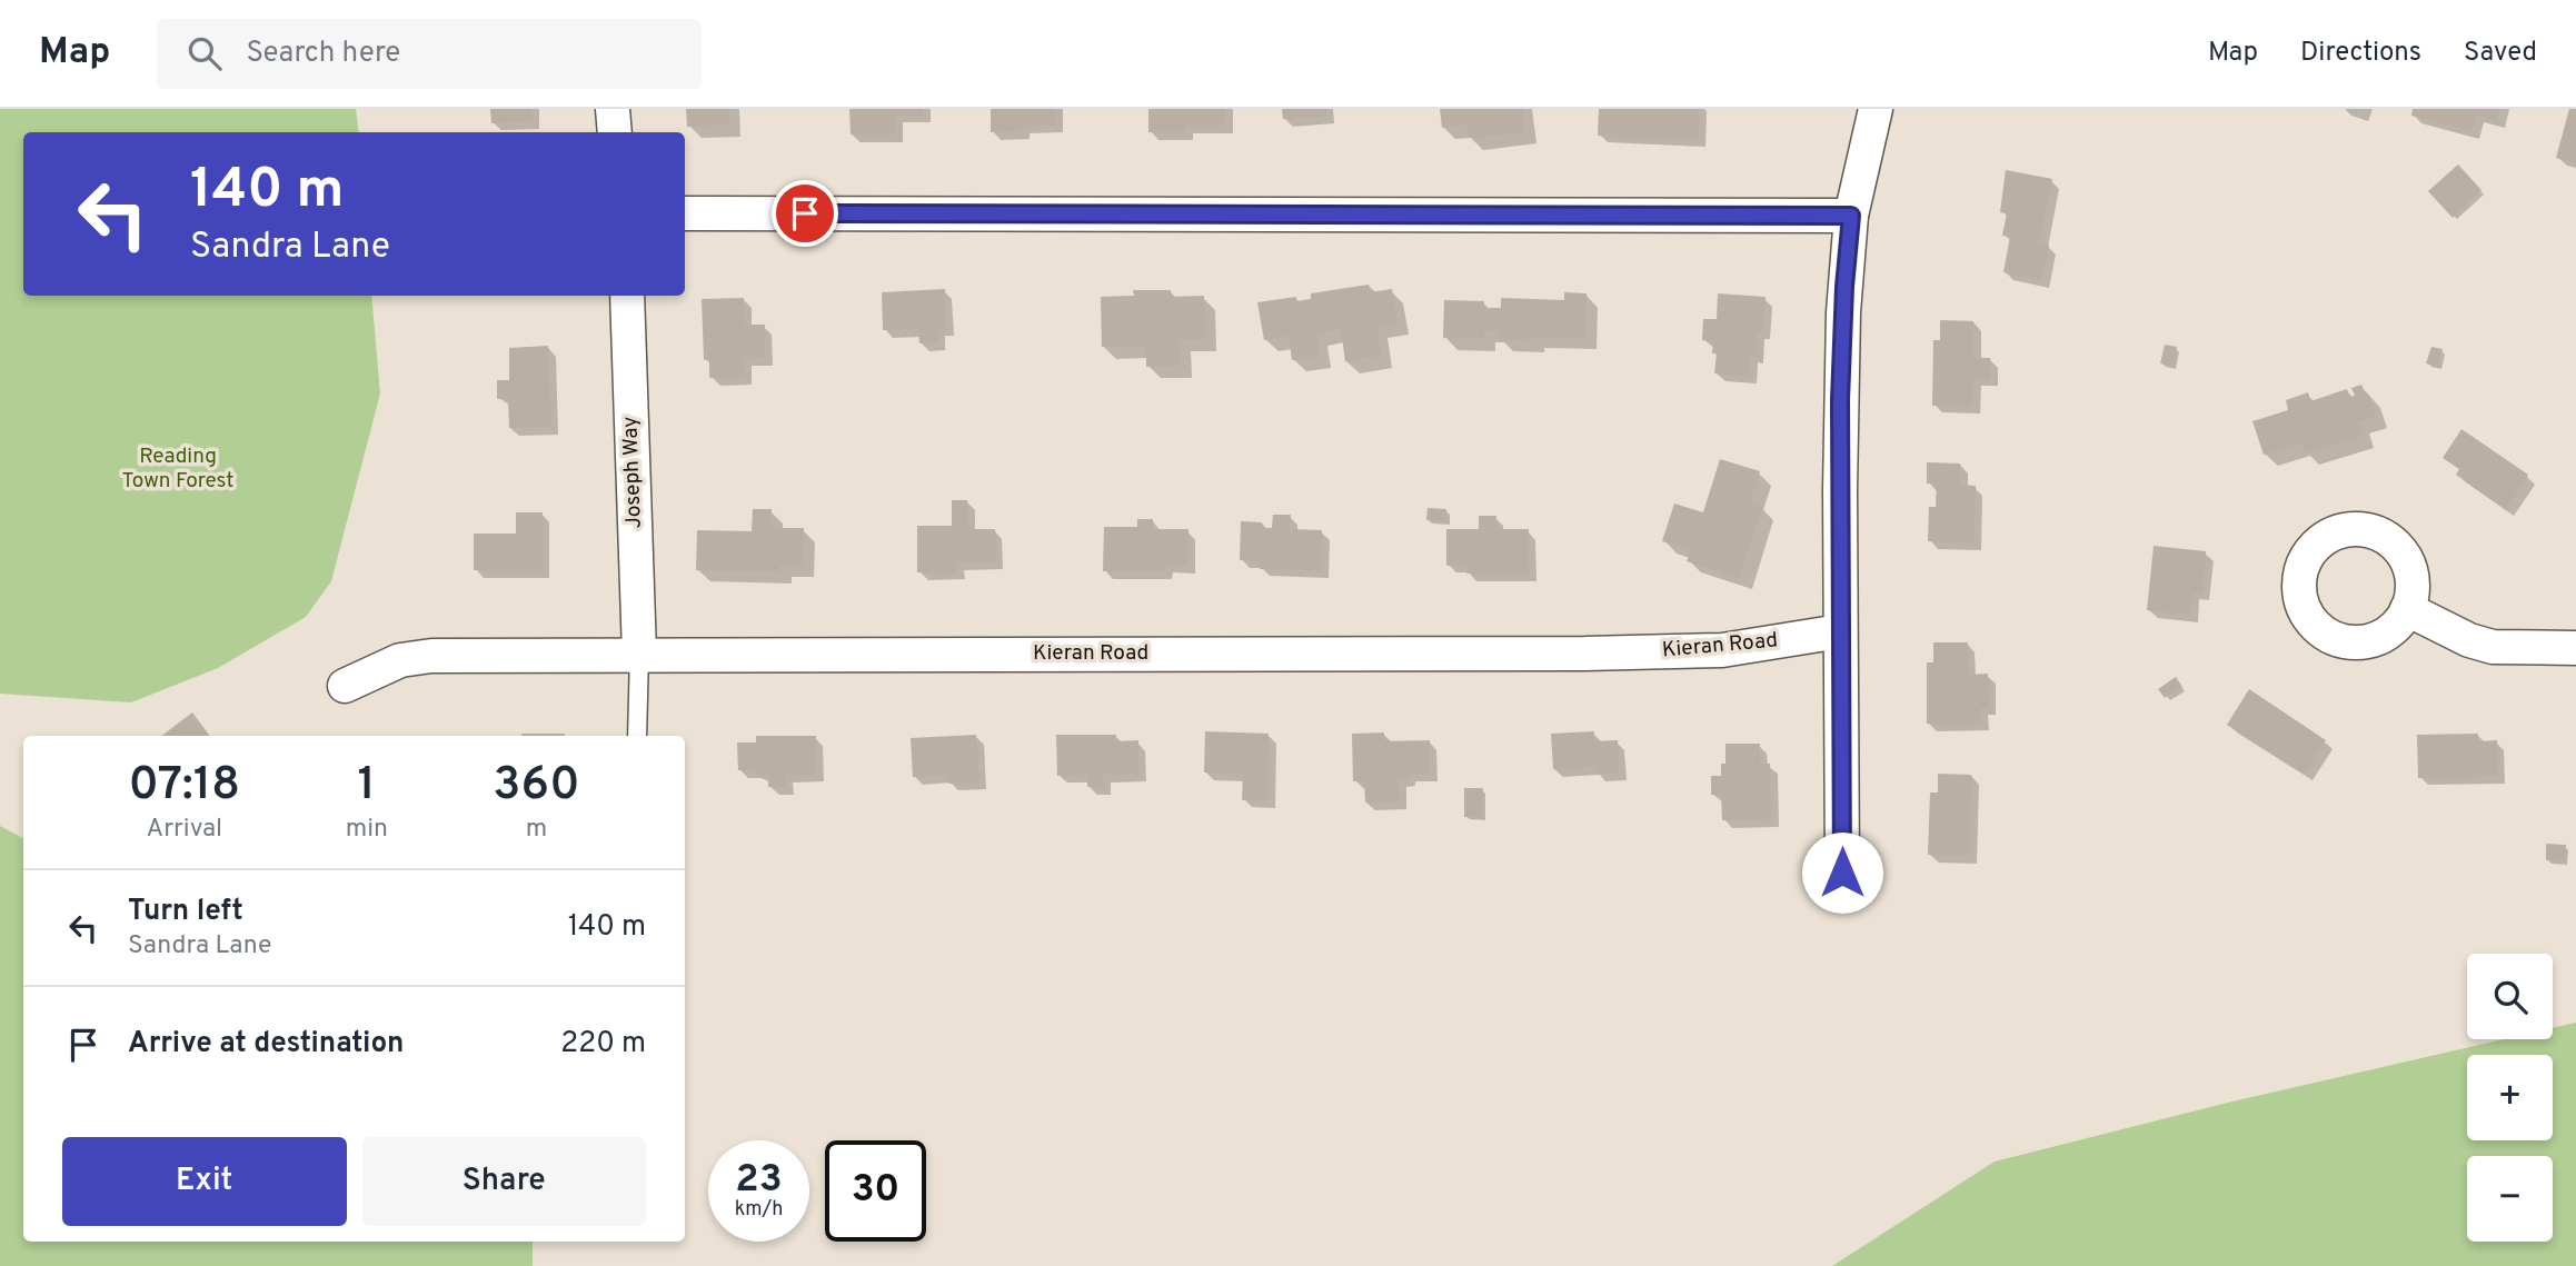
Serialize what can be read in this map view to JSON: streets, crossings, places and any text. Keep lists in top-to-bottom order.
{
  "streets": {
    "street": ["Joseph Way", "Kieran Road"]
  },
  "crossings": [
    ["Joseph Way", "Kieran Road"]
  ],
  "parks": ["Reading Town Forest"],
  "page": {
    "header": "Map",
    "search": "Search here",
    "nav": ["Map", "Directions", "Saved"],
    "turn": ["140 m", "Sandra Lane"],
    "eta": [
      "07:18",
      "Arrival",
      "1",
      "min",
      "360",
      "m"
    ],
    "list": [
      {
        "name": "Turn left",
        "note": "Sandra Lane",
        "value": "140 m"
      },
      {
        "name": "Arrive at destination",
        "value": "220 m"
      }
    ],
    "map_buttons": ["+", "−"],
    "buttons": ["Exit", "Share"],
    "speed": "23 km/h",
    "limit": "30"
  }
}
